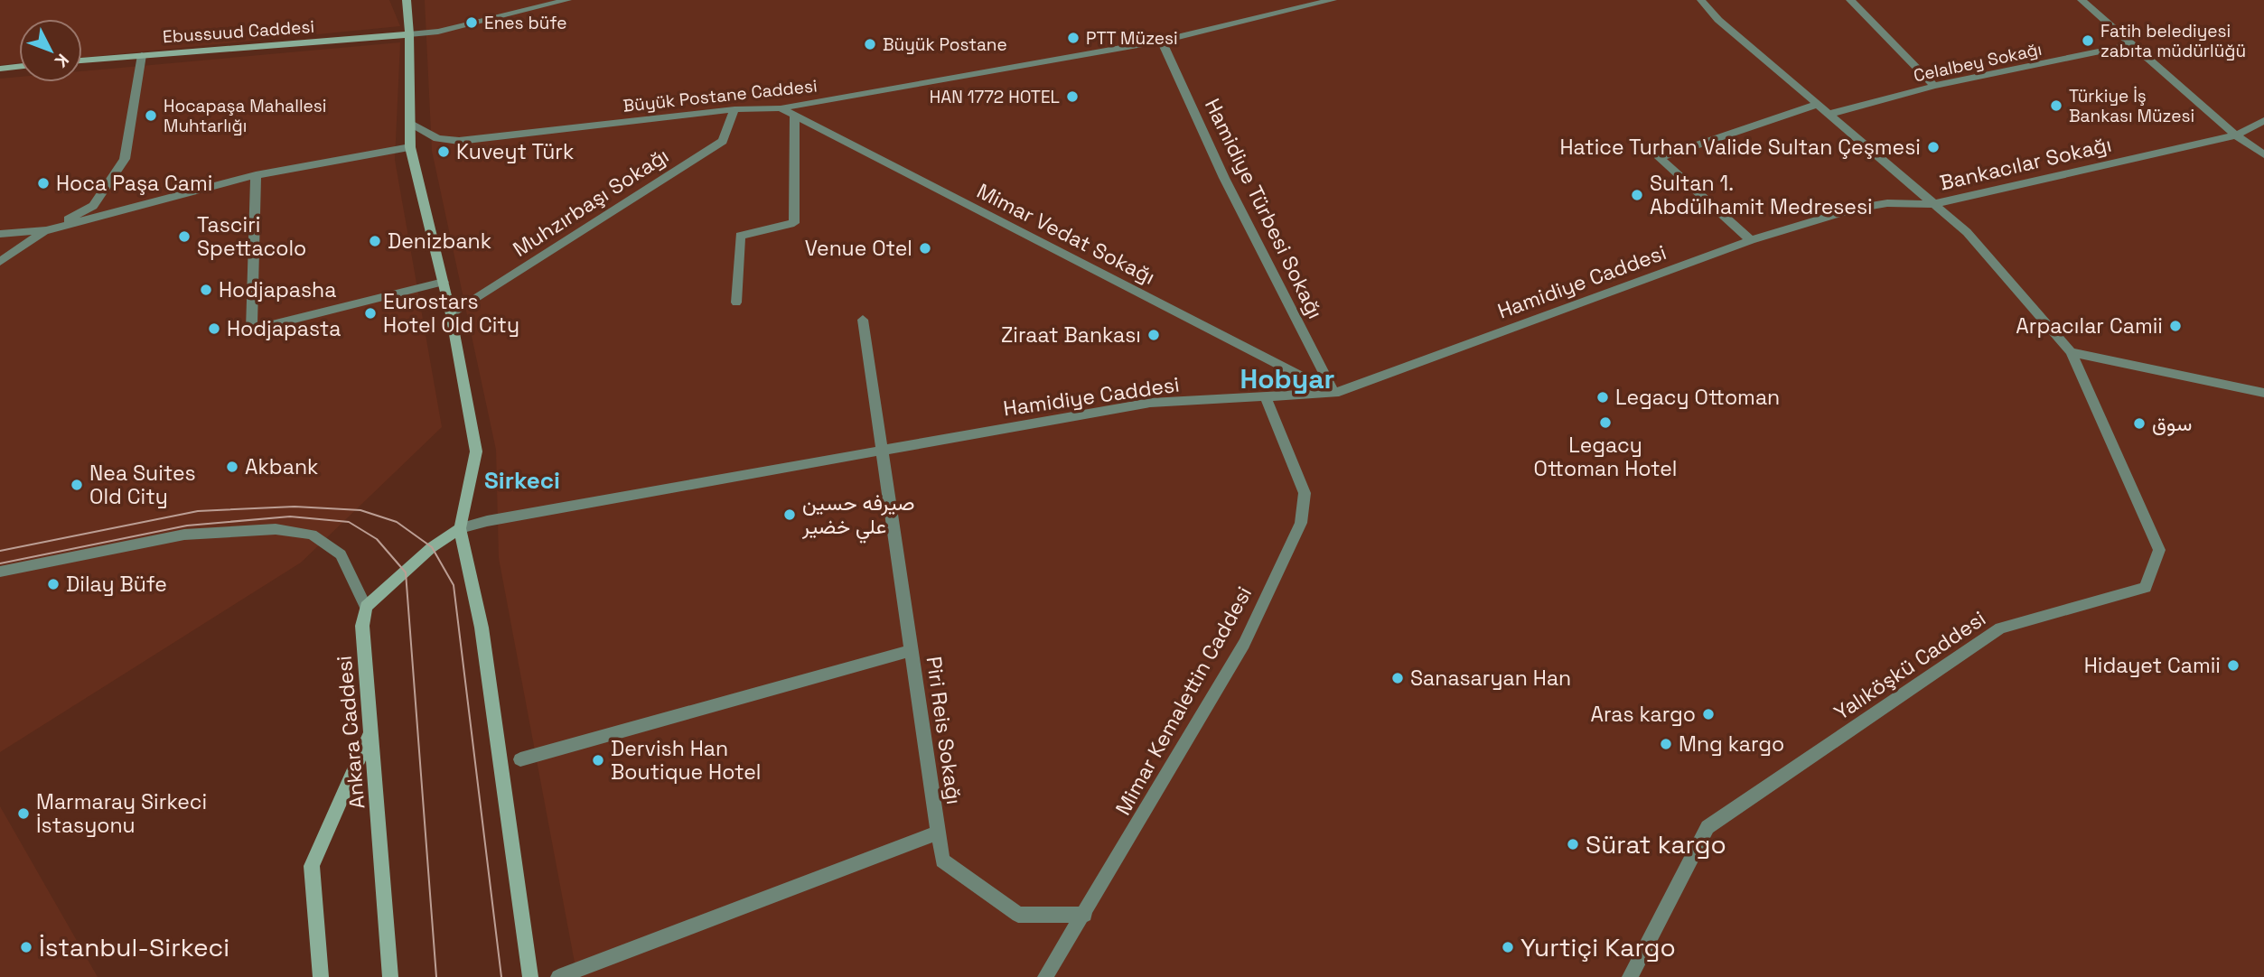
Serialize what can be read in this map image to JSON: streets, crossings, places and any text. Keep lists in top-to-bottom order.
{
  "streets": {
    "main road": ["Ebussuud Caddesi", "Ankara Caddesi"],
    "street": [
      "Celalbey Sokağı",
      "Büyük Postane Caddesi",
      "Bankacılar Sokağı",
      "Muhzırbaşı Sokağı",
      "Hamidiye Türbesi Sokağı",
      "Mimar Vedat Sokağı",
      "Hamidiye Caddesi",
      "Yalıköşkü Caddesi",
      "Mimar Kemalettin Caddesi",
      "Piri Reis Sokağı"
    ]
  },
  "crossings": [
    ["Büyük Postane Caddesi", "Muhzırbaşı Sokağı"],
    ["Büyük Postane Caddesi", "Hamidiye Türbesi Sokağı"],
    ["Büyük Postane Caddesi", "Mimar Vedat Sokağı"],
    ["Bankacılar Sokağı", "Hamidiye Caddesi"],
    ["Hamidiye Türbesi Sokağı", "Mimar Vedat Sokağı"],
    ["Hamidiye Türbesi Sokağı", "Hamidiye Caddesi"],
    ["Mimar Vedat Sokağı", "Hamidiye Caddesi"],
    ["Hamidiye Caddesi", "Mimar Kemalettin Caddesi"],
    ["Hamidiye Caddesi", "Piri Reis Sokağı"],
    ["Mimar Kemalettin Caddesi", "Piri Reis Sokağı"]
  ],
  "districts": ["Hobyar", "Sirkeci"],
  "places": [
    "Enes büfe",
    "PTT Müzesi",
    "Fatih belediyesi zabıta müdürlüğü",
    "Büyük Postane",
    "HAN 1772 HOTEL",
    "Türkiye İş Bankası Müzesi",
    "Hocapaşa Mahallesi Muhtarlığı",
    "Hatice Turhan Valide Sultan Çeşmesi",
    "Kuveyt Türk",
    "Hoca Paşa Cami",
    "Sultan 1. Abdülhamit Medresesi",
    "Tasciri Spettacolo",
    "Denizbank",
    "Venue Otel",
    "Hodjapasha",
    "Eurostars Hotel Old City",
    "Arpacılar Camii",
    "Hodjapasta",
    "Ziraat Bankası",
    "Legacy Ottoman",
    "Legacy Ottoman Hotel",
    "سوق",
    "Akbank",
    "Nea Suites Old City",
    "صيرفه حسين علي خضير",
    "Dilay Büfe",
    "Hidayet Camii",
    "Sanasaryan Han",
    "Aras kargo",
    "Mng kargo",
    "Dervish Han Boutique Hotel",
    "Marmaray Sirkeci İstasyonu",
    "Sürat kargo",
    "İstanbul-Sirkeci",
    "Yurtiçi Kargo"
  ],
  "north": "bottom right"
}
